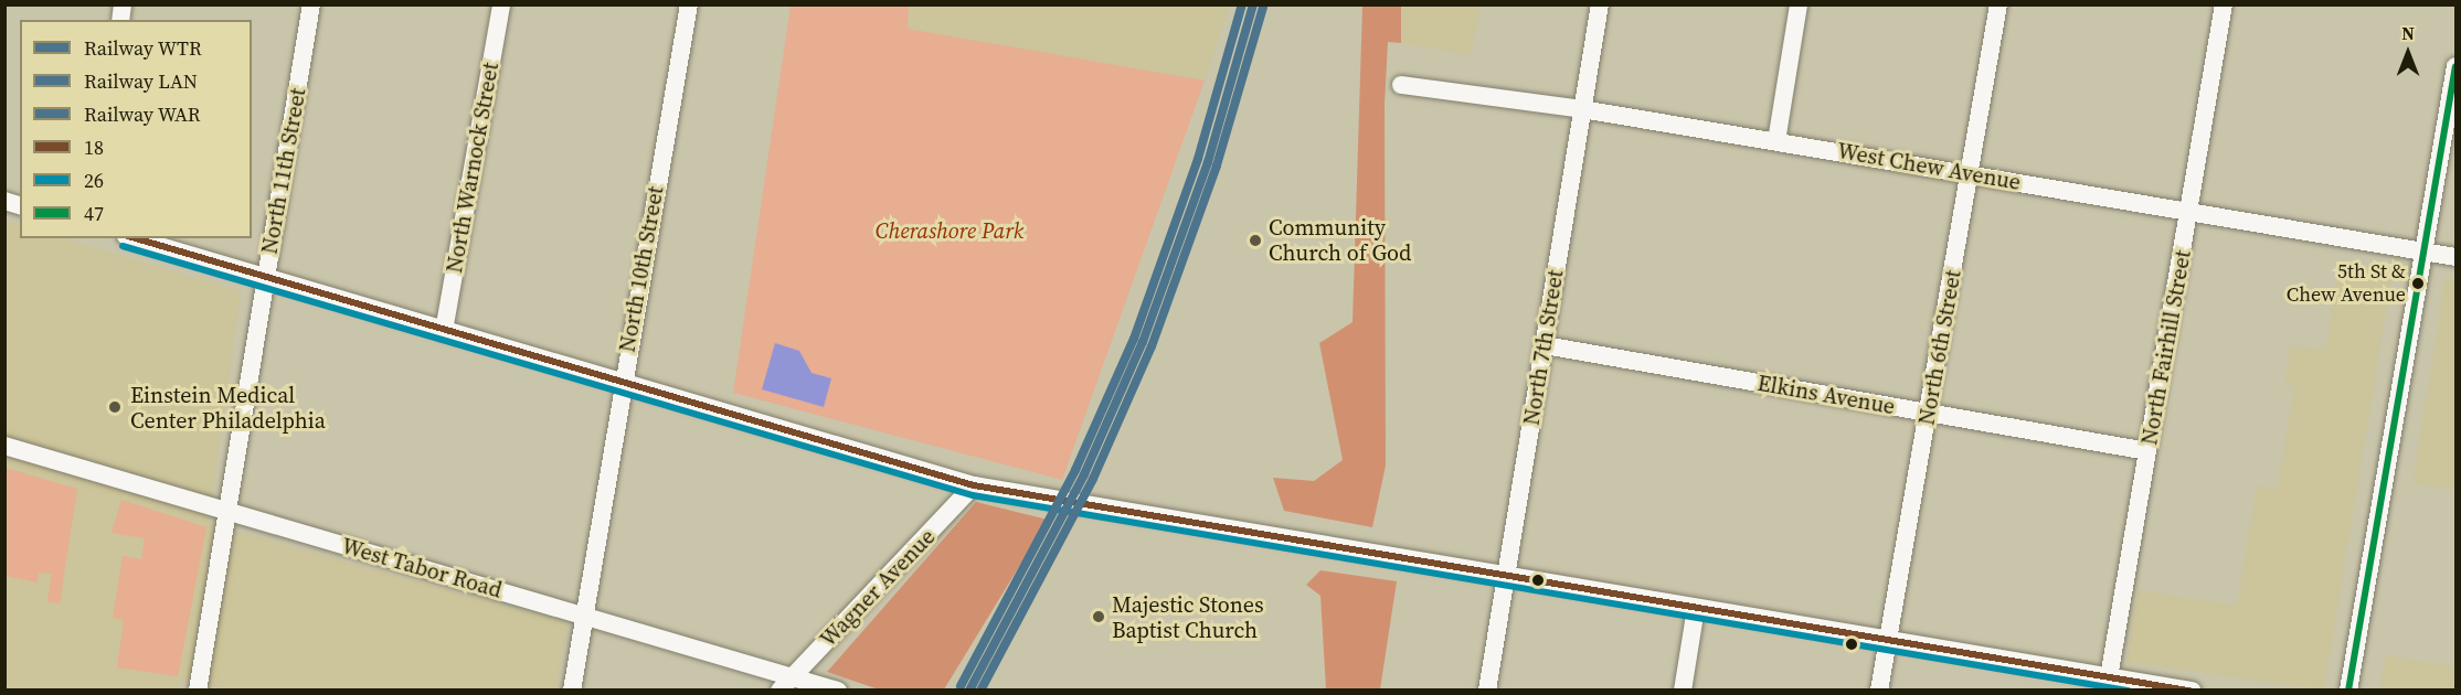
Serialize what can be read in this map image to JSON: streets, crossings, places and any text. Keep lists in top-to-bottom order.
{
  "streets": {
    "street": [
      "West Chew Avenue",
      "North Warnock Street",
      "North 11th Street",
      "North 10th Street",
      "North 7th Street",
      "North 6th Street",
      "North Fairhill Street",
      "Elkins Avenue",
      "West Tabor Road",
      "Wagner Avenue"
    ]
  },
  "crossings": [
    ["West Chew Avenue", "North 7th Street"],
    ["West Chew Avenue", "North 6th Street"],
    ["West Chew Avenue", "North Fairhill Street"],
    ["North 11th Street", "West Tabor Road"],
    ["North 10th Street", "West Tabor Road"],
    ["North 7th Street", "Elkins Avenue"],
    ["North 6th Street", "Elkins Avenue"],
    ["North Fairhill Street", "Elkins Avenue"],
    ["West Tabor Road", "Wagner Avenue"]
  ],
  "parks": ["Cherashore Park"],
  "places": [
    "Community Church of God",
    "5th St & Chew Avenue",
    "Einstein Medical Center Philadelphia",
    "Majestic Stones Baptist Church"
  ],
  "lines": [
    "rail line WTR",
    "rail line WAR",
    "rail line LAN",
    "transit line 47",
    "transit line 18",
    "transit line 26"
  ],
  "legend": [
    "Railway WTR",
    "Railway LAN",
    "Railway WAR",
    "18",
    "26",
    "47"
  ],
  "north": "top"
}
